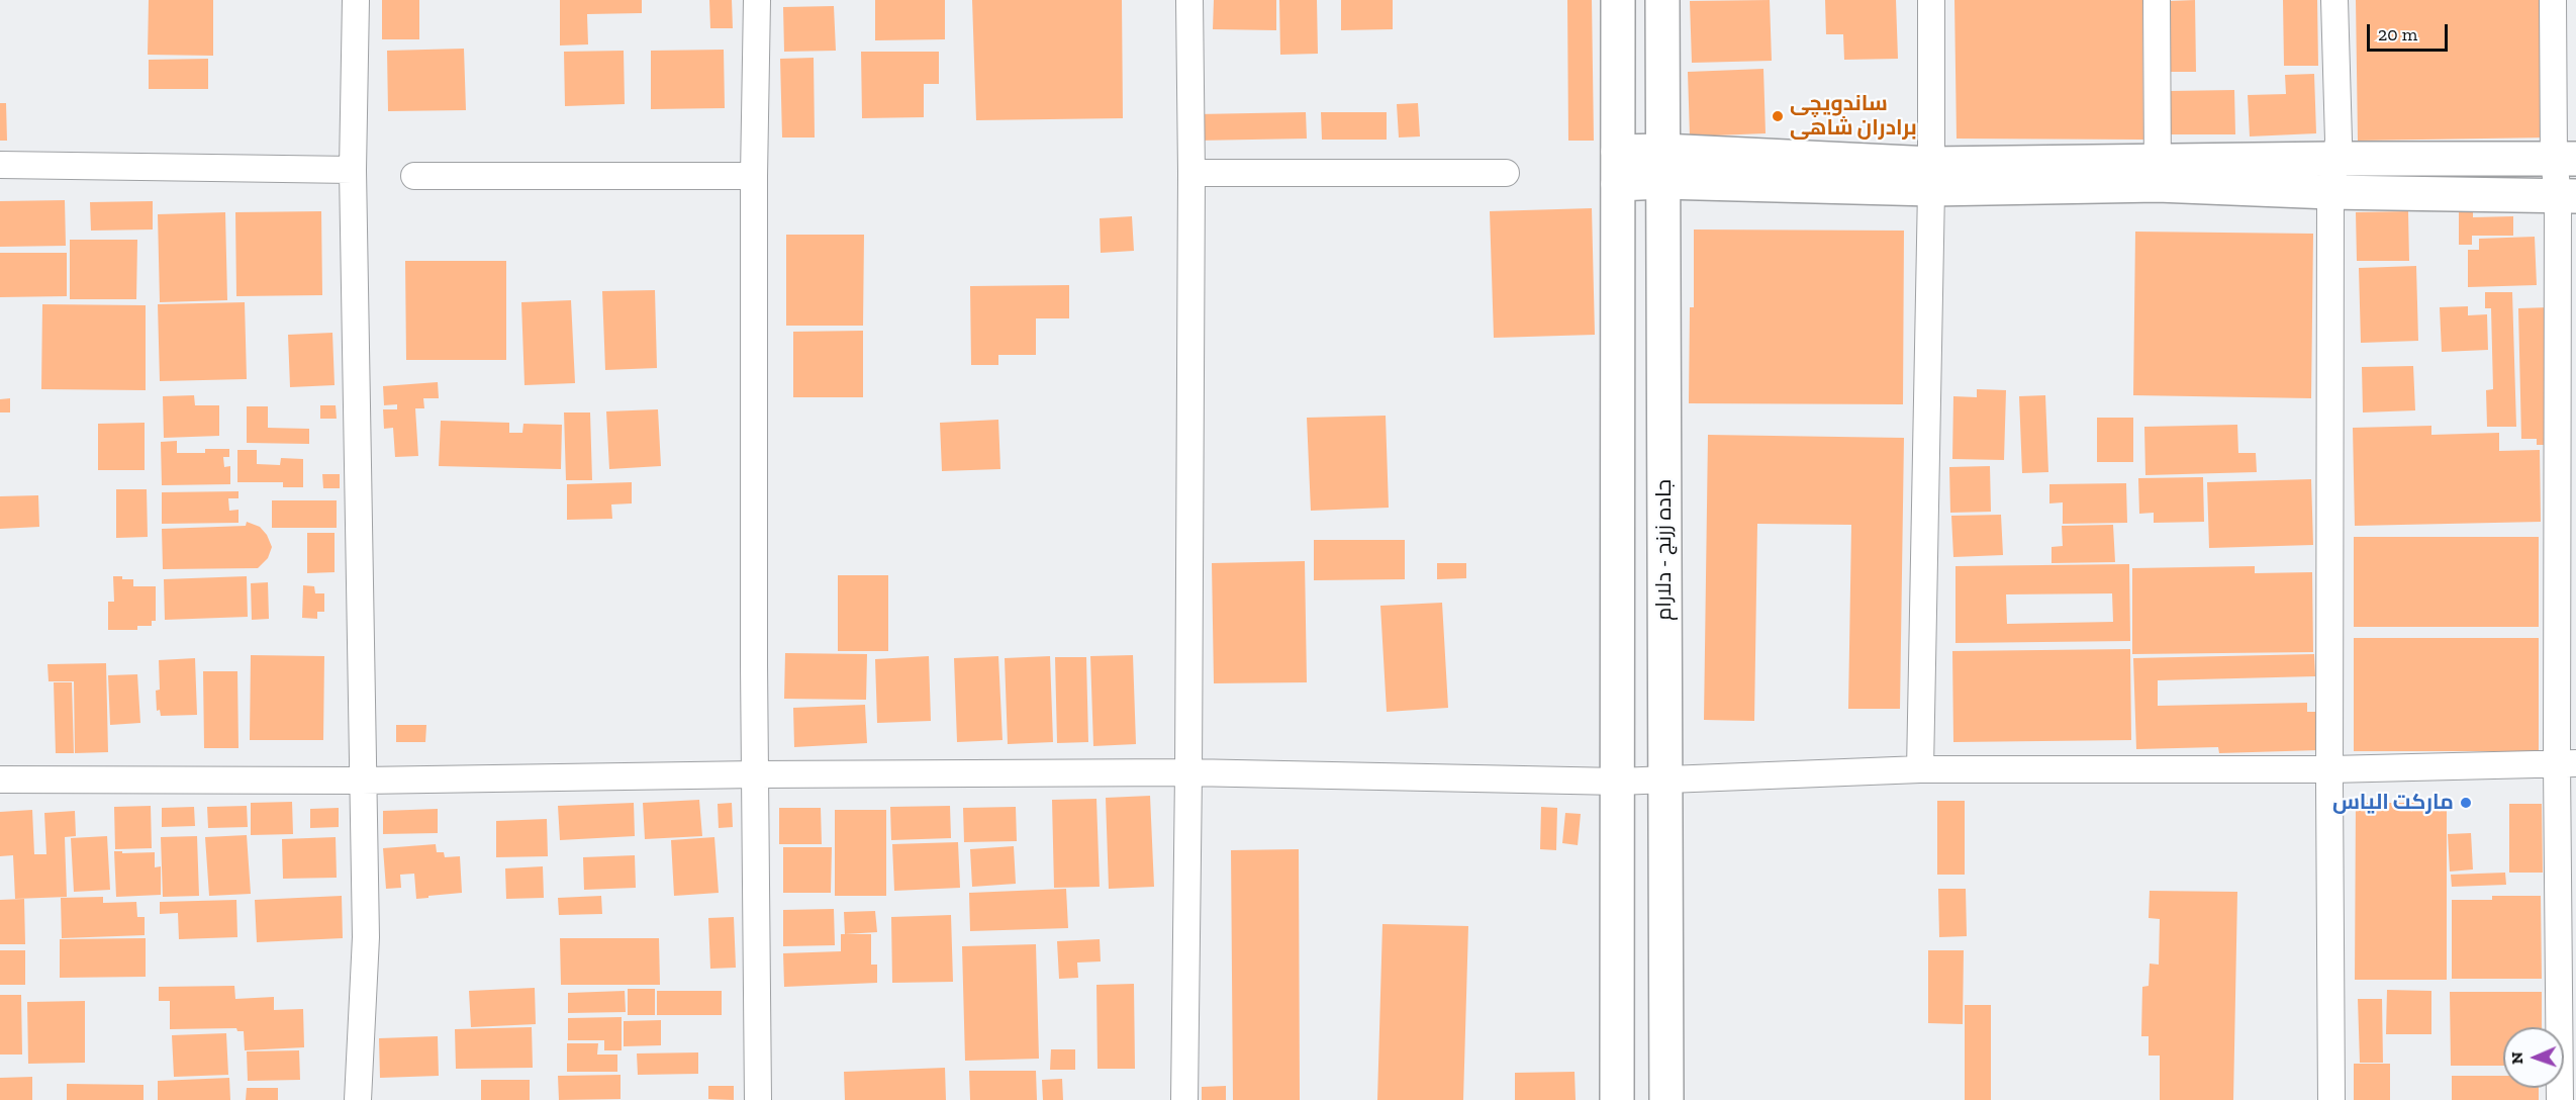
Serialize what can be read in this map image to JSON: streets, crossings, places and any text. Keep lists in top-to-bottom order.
{
  "streets": {
    "main road": ["جاده زرنج - دلارام"]
  },
  "places": ["ساندویچی برادران شاهی", "مارکت الیاس"],
  "scale_bar": "20 m",
  "north": "left"
}
